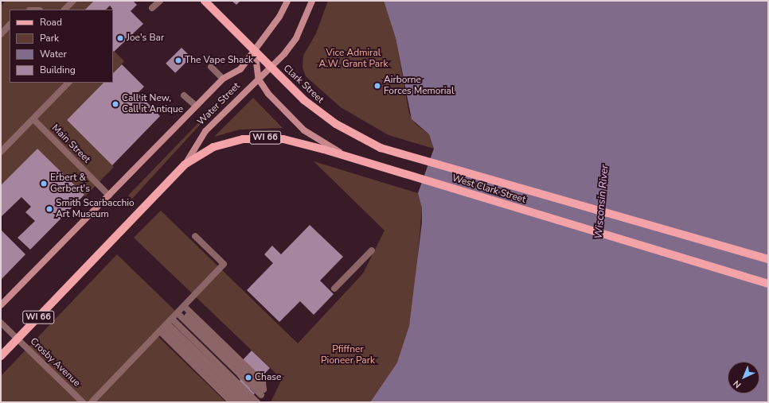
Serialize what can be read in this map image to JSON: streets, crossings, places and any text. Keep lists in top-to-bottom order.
{
  "streets": {
    "main road": [
      "Clark Street",
      "Water Street",
      "WI 66",
      "West Clark Street"
    ],
    "street": ["Main Street", "Crosby Avenue"]
  },
  "crossings": [
    ["Clark Street", "Water Street"],
    ["Clark Street", "West Clark Street"],
    ["Water Street", "WI 66"],
    ["Water Street", "Main Street"],
    ["Water Street", "West Clark Street"],
    ["Water Street", "Crosby Avenue"],
    ["WI 66", "West Clark Street"]
  ],
  "water": ["Wisconsin River"],
  "parks": ["Vice Admiral A.W. Grant Park", "Pfiffner Pioneer Park"],
  "places": [
    "Joe's Bar",
    "The Vape Shack",
    "Airborne Forces Memorial",
    "Call it New, Call it Antique",
    "Erbert & Gerbert's",
    "Smith Scarbacchio Art Museum",
    "Chase"
  ],
  "legend": [
    "Road",
    "Park",
    "Water",
    "Building"
  ],
  "north": "bottom left"
}
